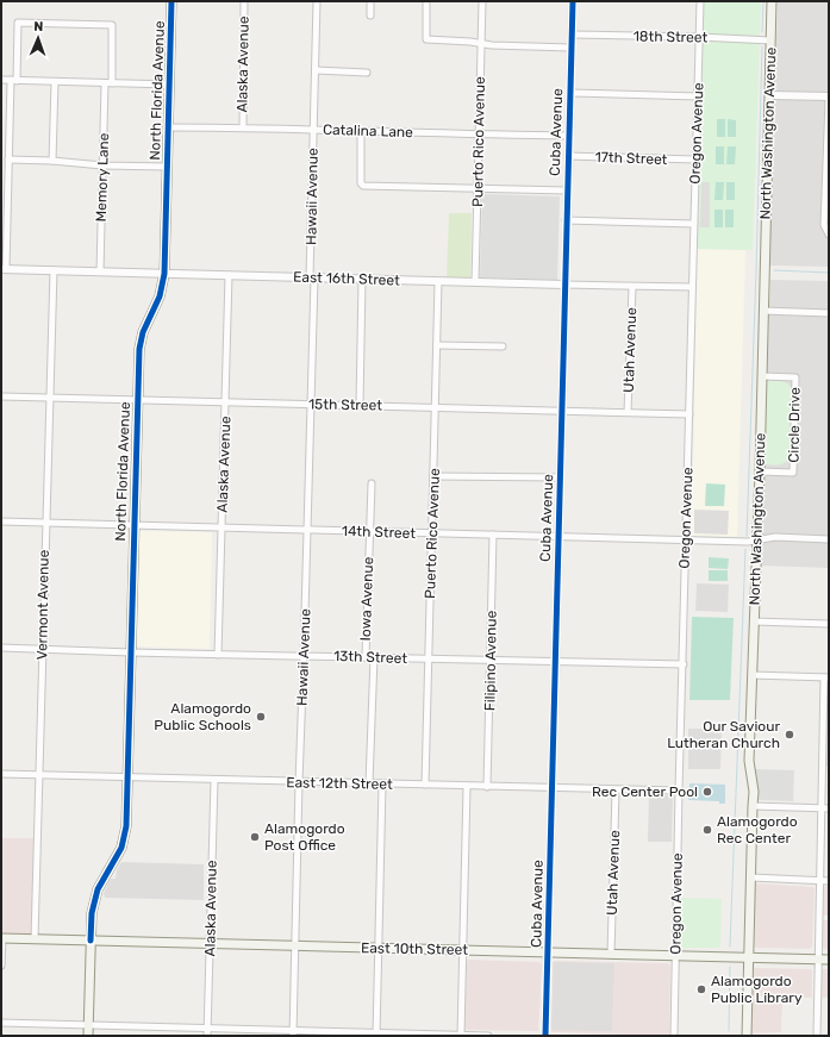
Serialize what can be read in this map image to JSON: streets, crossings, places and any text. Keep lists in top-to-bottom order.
{
  "streets": {
    "main road": ["North Florida Avenue", "North Washington Avenue", "East 10th Street"],
    "street": [
      "18th Street",
      "Alaska Avenue",
      "Catalina Lane",
      "Cuba Avenue",
      "Oregon Avenue",
      "Puerto Rico Avenue",
      "17th Street",
      "Memory Lane",
      "Hawaii Avenue",
      "East 16th Street",
      "Utah Avenue",
      "15th Street",
      "Circle Drive",
      "14th Street",
      "Iowa Avenue",
      "Vermont Avenue",
      "13th Street",
      "Filipino Avenue",
      "East 12th Street"
    ]
  },
  "crossings": [
    ["18th Street", "Cuba Avenue"],
    ["18th Street", "Oregon Avenue"],
    ["18th Street", "North Washington Avenue"],
    ["Alaska Avenue", "Catalina Lane"],
    ["Alaska Avenue", "East 16th Street"],
    ["Alaska Avenue", "15th Street"],
    ["Alaska Avenue", "14th Street"],
    ["Alaska Avenue", "13th Street"],
    ["Alaska Avenue", "East 12th Street"],
    ["Alaska Avenue", "East 10th Street"],
    ["North Florida Avenue", "Catalina Lane"],
    ["North Florida Avenue", "East 16th Street"],
    ["North Florida Avenue", "15th Street"],
    ["North Florida Avenue", "14th Street"],
    ["North Florida Avenue", "13th Street"],
    ["North Florida Avenue", "East 12th Street"],
    ["North Florida Avenue", "East 10th Street"],
    ["Catalina Lane", "Cuba Avenue"],
    ["Catalina Lane", "Puerto Rico Avenue"],
    ["Catalina Lane", "Hawaii Avenue"],
    ["Cuba Avenue", "17th Street"],
    ["Cuba Avenue", "East 16th Street"],
    ["Cuba Avenue", "15th Street"],
    ["Cuba Avenue", "14th Street"],
    ["Cuba Avenue", "13th Street"],
    ["Cuba Avenue", "East 12th Street"],
    ["Cuba Avenue", "East 10th Street"],
    ["Oregon Avenue", "17th Street"],
    ["Oregon Avenue", "East 16th Street"],
    ["Oregon Avenue", "15th Street"],
    ["Oregon Avenue", "14th Street"],
    ["Oregon Avenue", "13th Street"],
    ["Oregon Avenue", "East 12th Street"],
    ["Oregon Avenue", "East 10th Street"],
    ["North Washington Avenue", "Circle Drive"],
    ["North Washington Avenue", "14th Street"],
    ["North Washington Avenue", "East 10th Street"],
    ["Puerto Rico Avenue", "East 16th Street"],
    ["Puerto Rico Avenue", "15th Street"],
    ["Puerto Rico Avenue", "14th Street"],
    ["Puerto Rico Avenue", "13th Street"],
    ["Puerto Rico Avenue", "East 12th Street"],
    ["Memory Lane", "East 16th Street"],
    ["Hawaii Avenue", "East 16th Street"],
    ["Hawaii Avenue", "15th Street"],
    ["Hawaii Avenue", "14th Street"],
    ["Hawaii Avenue", "13th Street"],
    ["Hawaii Avenue", "East 12th Street"],
    ["Hawaii Avenue", "East 10th Street"],
    ["East 16th Street", "Utah Avenue"],
    ["East 16th Street", "Vermont Avenue"],
    ["Utah Avenue", "15th Street"],
    ["Utah Avenue", "East 12th Street"],
    ["Utah Avenue", "East 10th Street"],
    ["15th Street", "Vermont Avenue"],
    ["14th Street", "Iowa Avenue"],
    ["14th Street", "Vermont Avenue"],
    ["14th Street", "Filipino Avenue"],
    ["Iowa Avenue", "13th Street"],
    ["Iowa Avenue", "East 12th Street"],
    ["Vermont Avenue", "13th Street"],
    ["Vermont Avenue", "East 12th Street"],
    ["Vermont Avenue", "East 10th Street"],
    ["13th Street", "Filipino Avenue"],
    ["Filipino Avenue", "East 12th Street"]
  ],
  "places": [
    "Alamogordo Public Schools",
    "Our Saviour Lutheran Church",
    "Rec Center Pool",
    "Alamogordo Rec Center",
    "Alamogordo Post Office",
    "Alamogordo Public Library"
  ],
  "north": "top"
}
